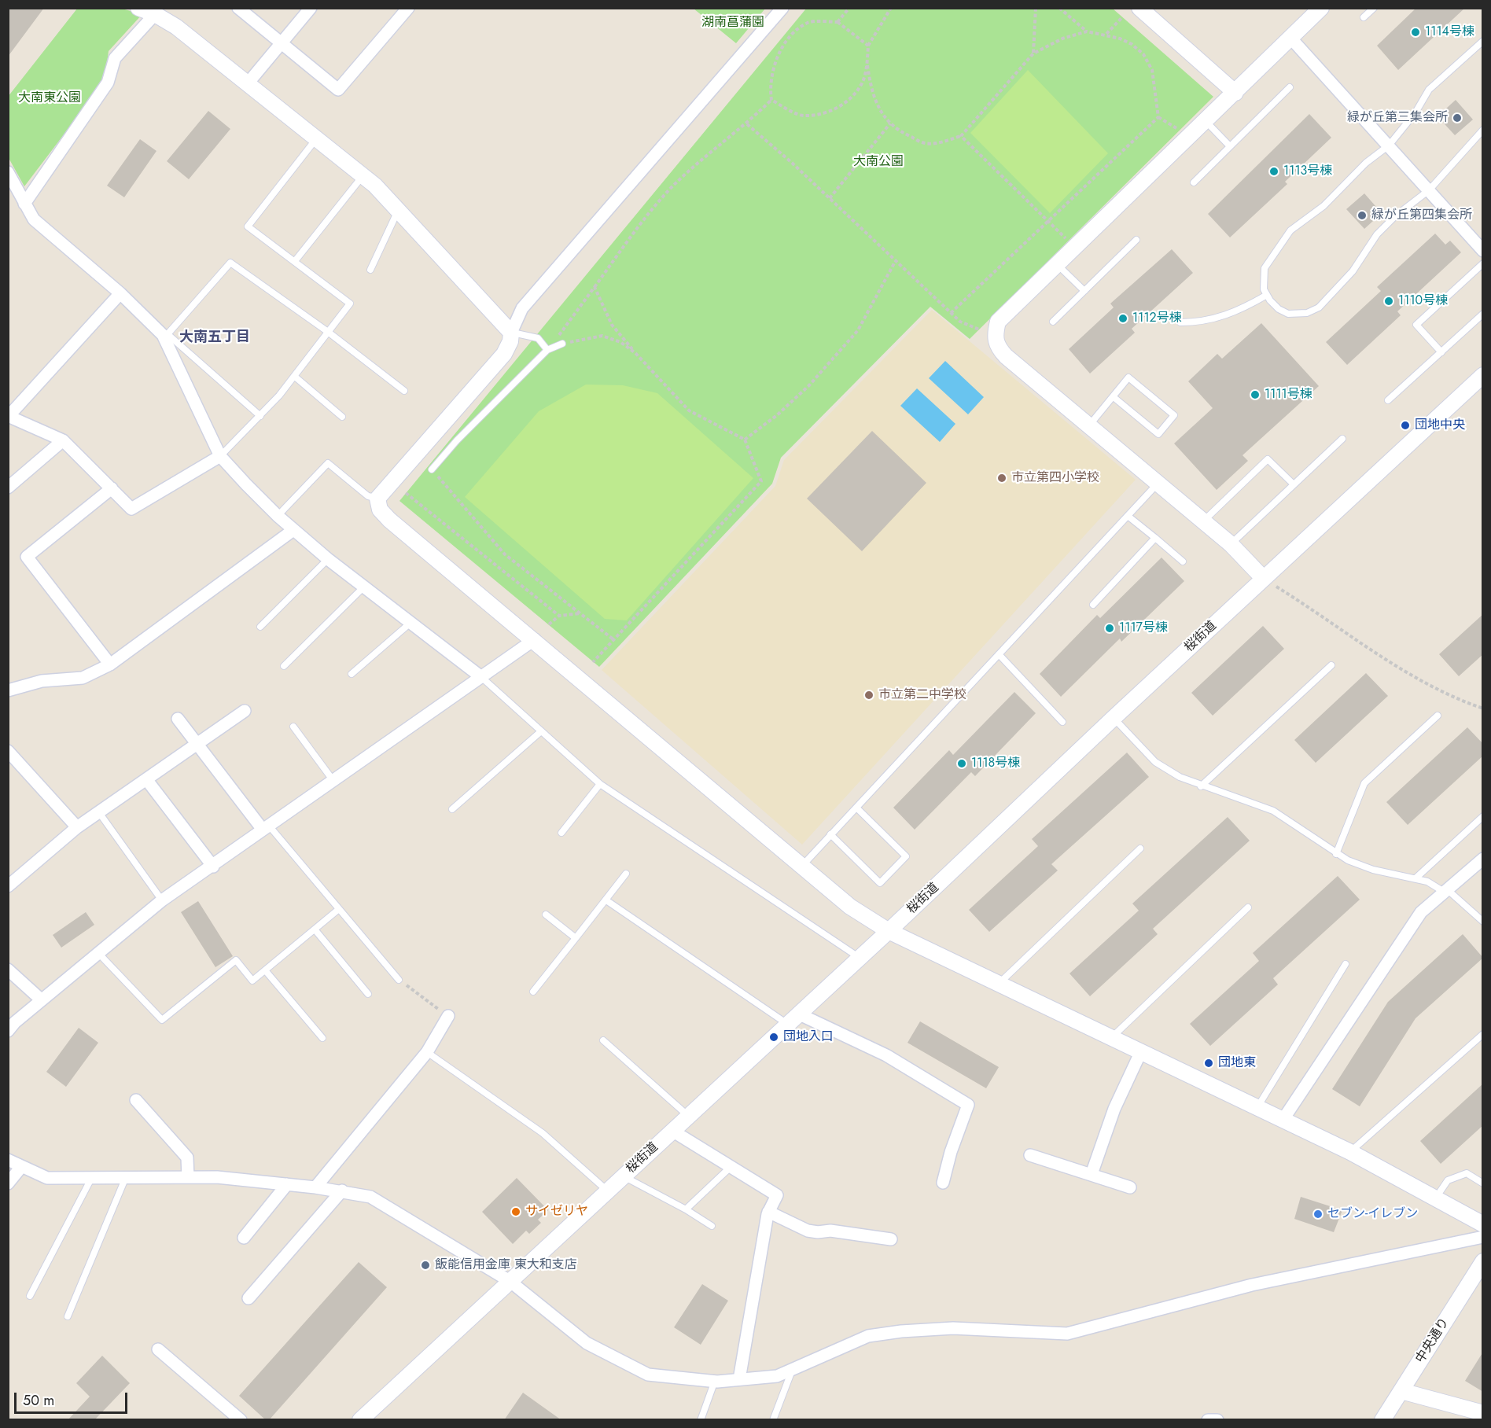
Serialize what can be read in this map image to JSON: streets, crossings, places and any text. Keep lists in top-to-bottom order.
{
  "streets": {
    "street": ["桜街道", "中央通り"]
  },
  "districts": ["大南五丁目"],
  "parks": ["湖南菖蒲園", "大南東公園", "大南公園"],
  "places": [
    "1114号棟",
    "緑が丘第三集会所",
    "1113号棟",
    "緑が丘第四集会所",
    "1110号棟",
    "1112号棟",
    "1111号棟",
    "団地中央",
    "市立第四小学校",
    "1117号棟",
    "市立第二中学校",
    "1118号棟",
    "団地入口",
    "団地東",
    "サイゼリヤ",
    "セブン-イレブン",
    "飯能信用金庫 東大和支店"
  ],
  "scale_bar": "50 m"
}
